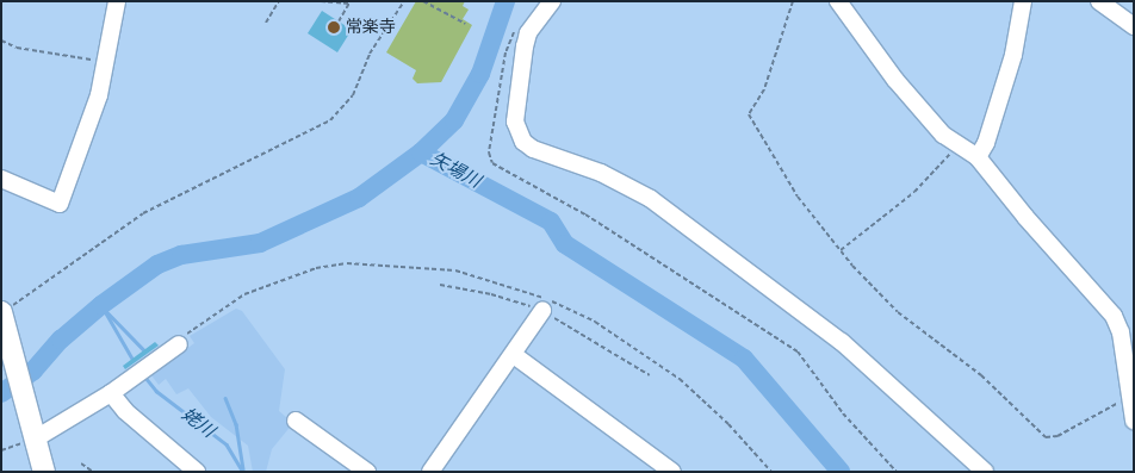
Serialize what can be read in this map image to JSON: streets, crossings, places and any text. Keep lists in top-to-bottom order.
{
  "water": ["矢場川", "姥川"],
  "places": ["常楽寺"]
}
